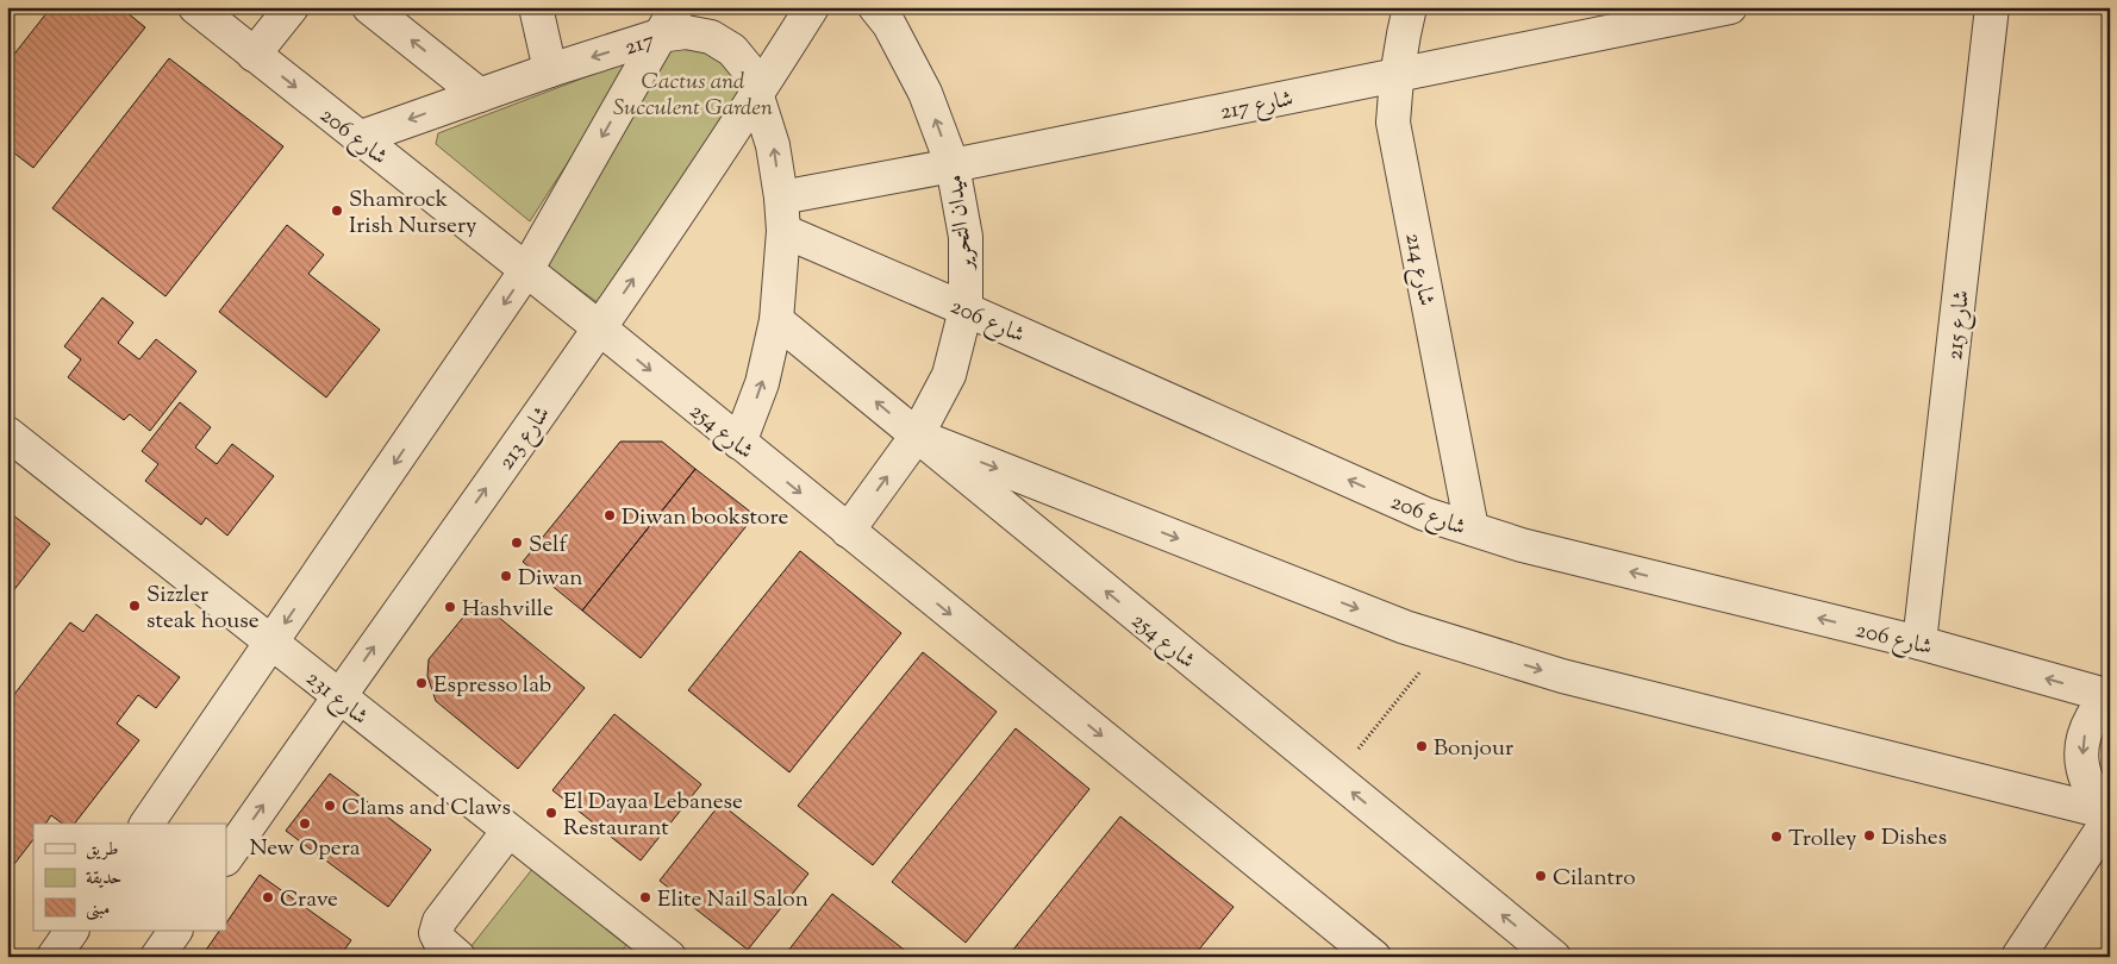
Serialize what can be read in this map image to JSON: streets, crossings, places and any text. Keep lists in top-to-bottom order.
{
  "streets": {
    "street": [
      "217",
      "شارع 217",
      "شارع 206",
      "ميدان التحرير",
      "شارع 214",
      "شارع 215",
      "شارع 254",
      "شارع 213",
      "شارع 231"
    ]
  },
  "crossings": [
    ["217", "شارع 217"],
    ["217", "شارع 206"],
    ["217", "شارع 254"],
    ["217", "شارع 213"],
    ["شارع 217", "ميدان التحرير"],
    ["شارع 217", "شارع 214"],
    ["شارع 206", "ميدان التحرير"],
    ["شارع 206", "شارع 214"],
    ["شارع 206", "شارع 215"],
    ["شارع 206", "شارع 254"],
    ["شارع 206", "شارع 213"],
    ["ميدان التحرير", "شارع 254"],
    ["شارع 254", "شارع 213"],
    ["شارع 213", "شارع 231"]
  ],
  "one_way": ["ميدان التحرير"],
  "parks": ["Cactus and Succulent Garden"],
  "places": [
    "Shamrock Irish Nursery",
    "Diwan bookstore",
    "Self",
    "Diwan",
    "Sizzler steak house",
    "Hashville",
    "Espresso lab",
    "Bonjour",
    "Clams and Claws",
    "El Dayaa Lebanese Restaurant",
    "New Opera",
    "Dishes",
    "Trolley",
    "Cilantro",
    "Crave",
    "Elite Nail Salon"
  ],
  "legend": ["طريق", "حديقة", "مبنى"]
}
